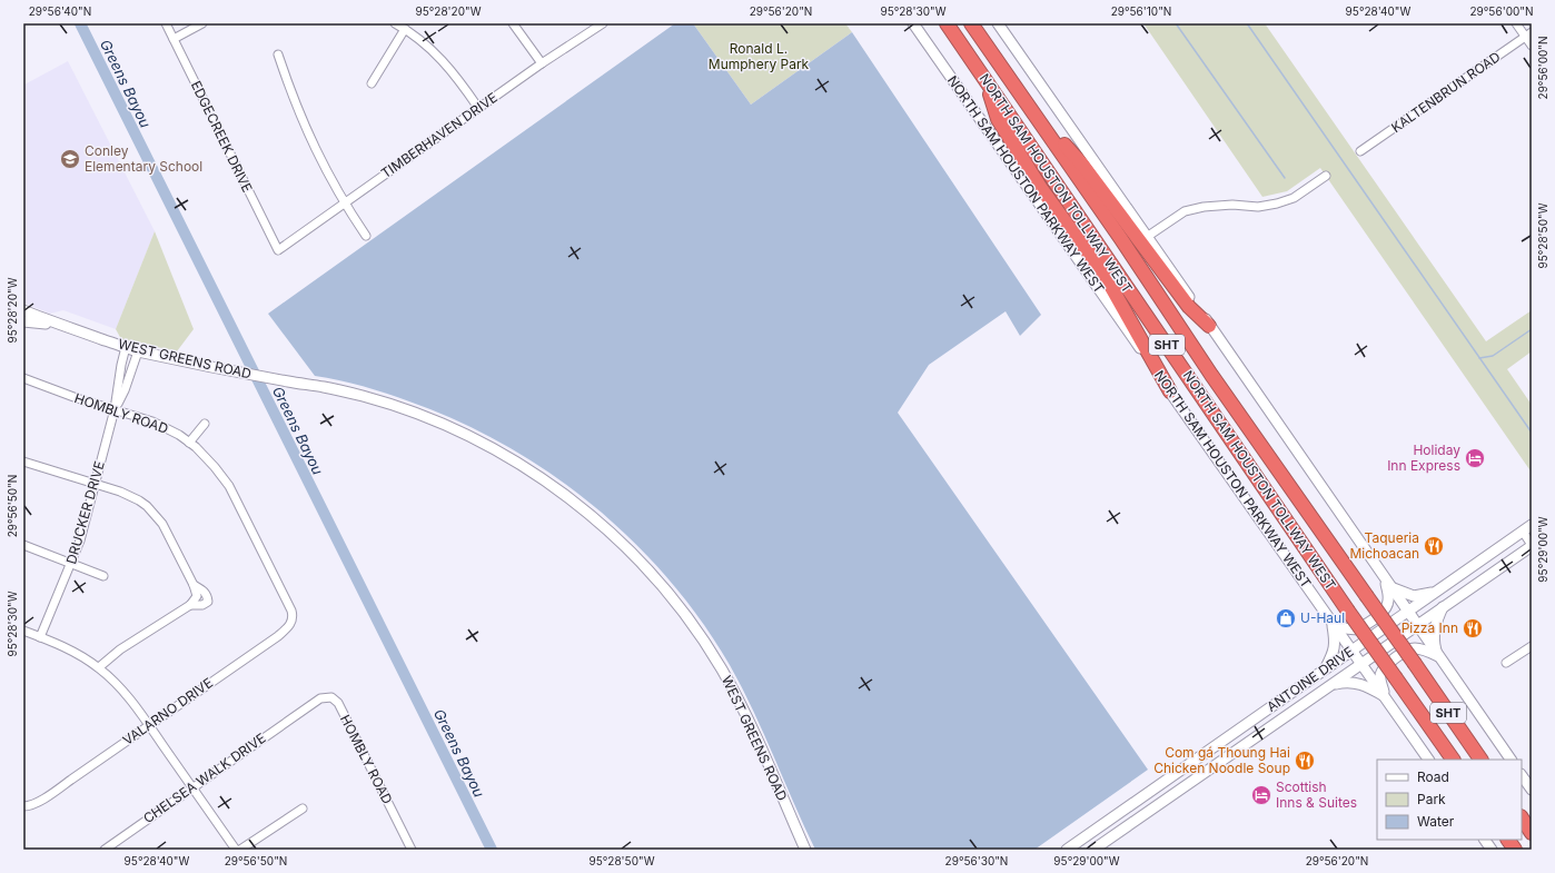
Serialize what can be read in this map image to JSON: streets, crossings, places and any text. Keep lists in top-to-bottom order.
{
  "streets": {
    "highway": ["NORTH SAM HOUSTON TOLLWAY WEST", "SHT"],
    "main road": ["NORTH SAM HOUSTON PARKWAY WEST", "WEST GREENS ROAD", "ANTOINE DRIVE"],
    "street": [
      "KALTENBRUN ROAD",
      "TIMBERHAVEN DRIVE",
      "EDGECREEK DRIVE",
      "HOMBLY ROAD",
      "DRUCKER DRIVE",
      "VALARNO DRIVE",
      "CHELSEA WALK DRIVE"
    ]
  },
  "crossings": [
    ["TIMBERHAVEN DRIVE", "EDGECREEK DRIVE"],
    ["NORTH SAM HOUSTON PARKWAY WEST", "ANTOINE DRIVE"],
    ["WEST GREENS ROAD", "DRUCKER DRIVE"],
    ["HOMBLY ROAD", "DRUCKER DRIVE"],
    ["HOMBLY ROAD", "VALARNO DRIVE"],
    ["HOMBLY ROAD", "CHELSEA WALK DRIVE"]
  ],
  "water": ["Greens Bayou"],
  "parks": ["Ronald L. Mumphery Park"],
  "places": {
    "school or university": ["Conley Elementary School"],
    "hotel": ["Holiday Inn Express", "Scottish Inns & Suites"],
    "restaurant": ["Taqueria Michoacan", "Pizza Inn", "Com gá Thoung Hai Chicken Noodle Soup"],
    "shop": ["U-Haul"]
  },
  "legend": ["Road", "Park", "Water"],
  "coordinates": [
    "29°56'40\"N",
    "95°28'20\"W",
    "29°56'20\"N",
    "95°28'30\"W",
    "29°56'10\"N",
    "95°28'40\"W",
    "29°56'00\"N",
    "95°28'50\"W",
    "29°56'50\"N",
    "95°29'00\"W",
    "29°56'30\"N"
  ]
}
